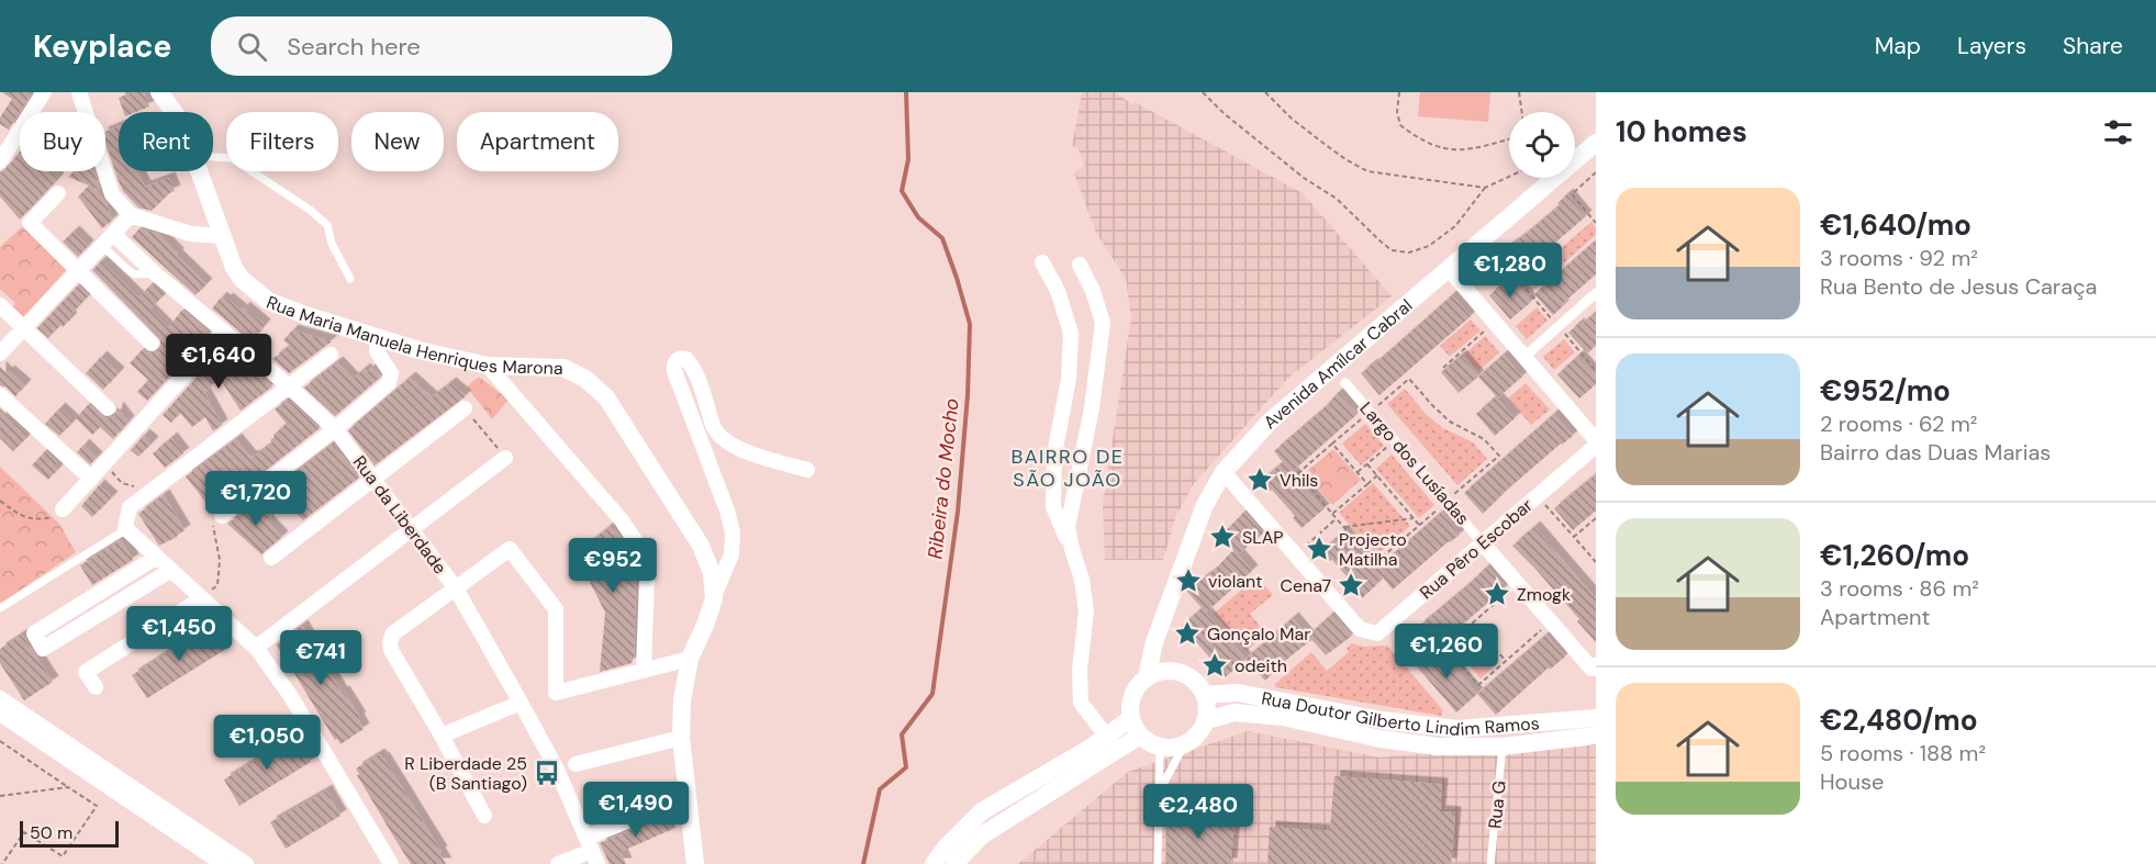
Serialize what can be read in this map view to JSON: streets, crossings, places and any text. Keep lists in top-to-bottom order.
{
  "streets": {
    "street": [
      "Rua Maria Manuela Henriques Marona",
      "Avenida Amílcar Cabral",
      "Largo dos Lusíadas",
      "Rua da Liberdade",
      "Rua Pêro Escobar",
      "Rua Doutor Gilberto Lindim Ramos"
    ],
    "lane": ["Rua G"]
  },
  "crossings": [
    ["Avenida Amílcar Cabral", "Rua Pêro Escobar"],
    ["Avenida Amílcar Cabral", "Rua Doutor Gilberto Lindim Ramos"],
    ["Largo dos Lusíadas", "Rua Pêro Escobar"],
    ["Rua Doutor Gilberto Lindim Ramos", "Rua G"]
  ],
  "districts": ["BAIRRO DE SÃO JOÃO"],
  "water": ["Ribeira do Mocho"],
  "places": {
    "place": [
      "Vhils",
      "SLAP",
      "Projecto Matilha",
      "violant",
      "Cena7",
      "Zmogk",
      "Gonçalo Mar",
      "odeith"
    ],
    "bus stop": ["R Liberdade 25 (B Santiago)"]
  },
  "scale_bar": "50 m",
  "page": {
    "header": "Keyplace",
    "search": "Search here",
    "nav": ["Map", "Layers", "Share"],
    "heading": "10 homes",
    "chip": [
      "Buy",
      "Rent",
      "Filters",
      "New",
      "Apartment"
    ],
    "list": [
      {
        "name": "€1,640/mo",
        "note": "3 rooms · 92 m² · Rua Bento de Jesus Caraça"
      },
      {
        "name": "€952/mo",
        "note": "2 rooms · 62 m² · Bairro das Duas Marias"
      },
      {
        "name": "€1,260/mo",
        "note": "3 rooms · 86 m² · Apartment"
      },
      {
        "name": "€2,480/mo",
        "note": "5 rooms · 188 m² · House"
      }
    ],
    "price": [
      "€1,280",
      "€1,640",
      "€1,720",
      "€952",
      "€1,450",
      "€1,260",
      "€741",
      "€1,050",
      "€1,490",
      "€2,480"
    ],
    "scale": "50 m"
  }
}
